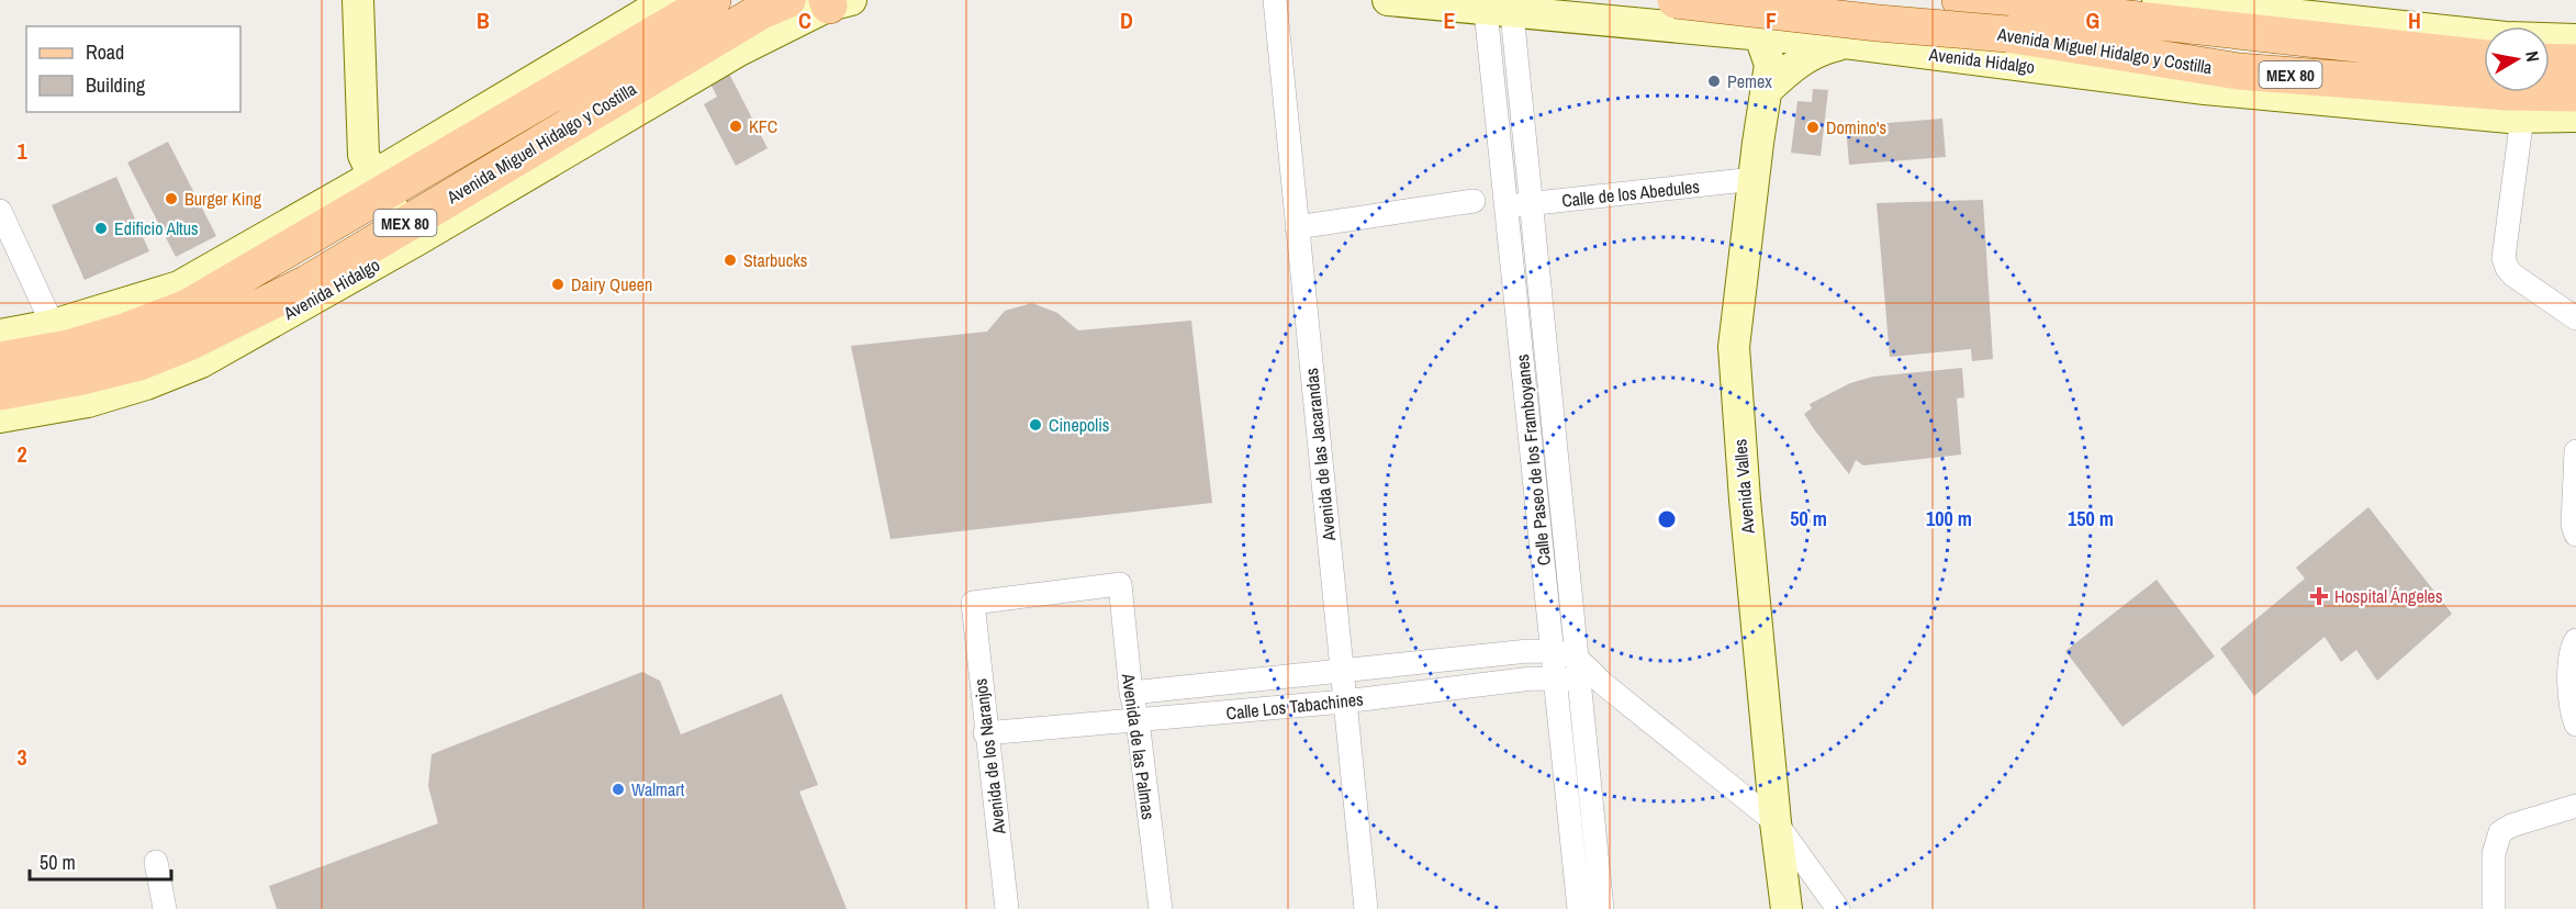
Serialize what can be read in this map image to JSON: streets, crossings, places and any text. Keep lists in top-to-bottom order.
{
  "streets": {
    "main road": ["Avenida Miguel Hidalgo y Costilla", "MEX 80"],
    "street": [
      "Avenida Hidalgo",
      "Calle de los Abedules",
      "Avenida de las Jacarandas",
      "Calle Paseo de los Framboyanes",
      "Avenida Valles",
      "Calle Los Tabachines",
      "Avenida de las Palmas",
      "Avenida de los Naranjos"
    ]
  },
  "crossings": [
    ["Avenida Hidalgo", "Calle Paseo de los Framboyanes"],
    ["Avenida Hidalgo", "Avenida Valles"],
    ["Calle de los Abedules", "Calle Paseo de los Framboyanes"],
    ["Calle de los Abedules", "Avenida Valles"],
    ["Avenida de las Jacarandas", "Calle Los Tabachines"],
    ["Calle Paseo de los Framboyanes", "Calle Los Tabachines"],
    ["Avenida Valles", "Calle Los Tabachines"],
    ["Calle Los Tabachines", "Avenida de las Palmas"],
    ["Calle Los Tabachines", "Avenida de los Naranjos"],
    ["Avenida de las Palmas", "Avenida de los Naranjos"]
  ],
  "places": {
    "other": [
      "Pemex",
      "KFC",
      "Domino's",
      "Burger King",
      "Edificio Altus",
      "Starbucks",
      "Dairy Queen",
      "Cinepolis",
      "Walmart"
    ],
    "health": ["Hospital Ángeles"]
  },
  "legend": ["Road", "Building"],
  "scale_bar": "50 m",
  "north": "right",
  "grid": {
    "columns": [
      "B",
      "C",
      "D",
      "E",
      "F",
      "G",
      "H"
    ],
    "rows": ["1", "2", "3"]
  },
  "rings": ["50 m", "100 m", "150 m"]
}
